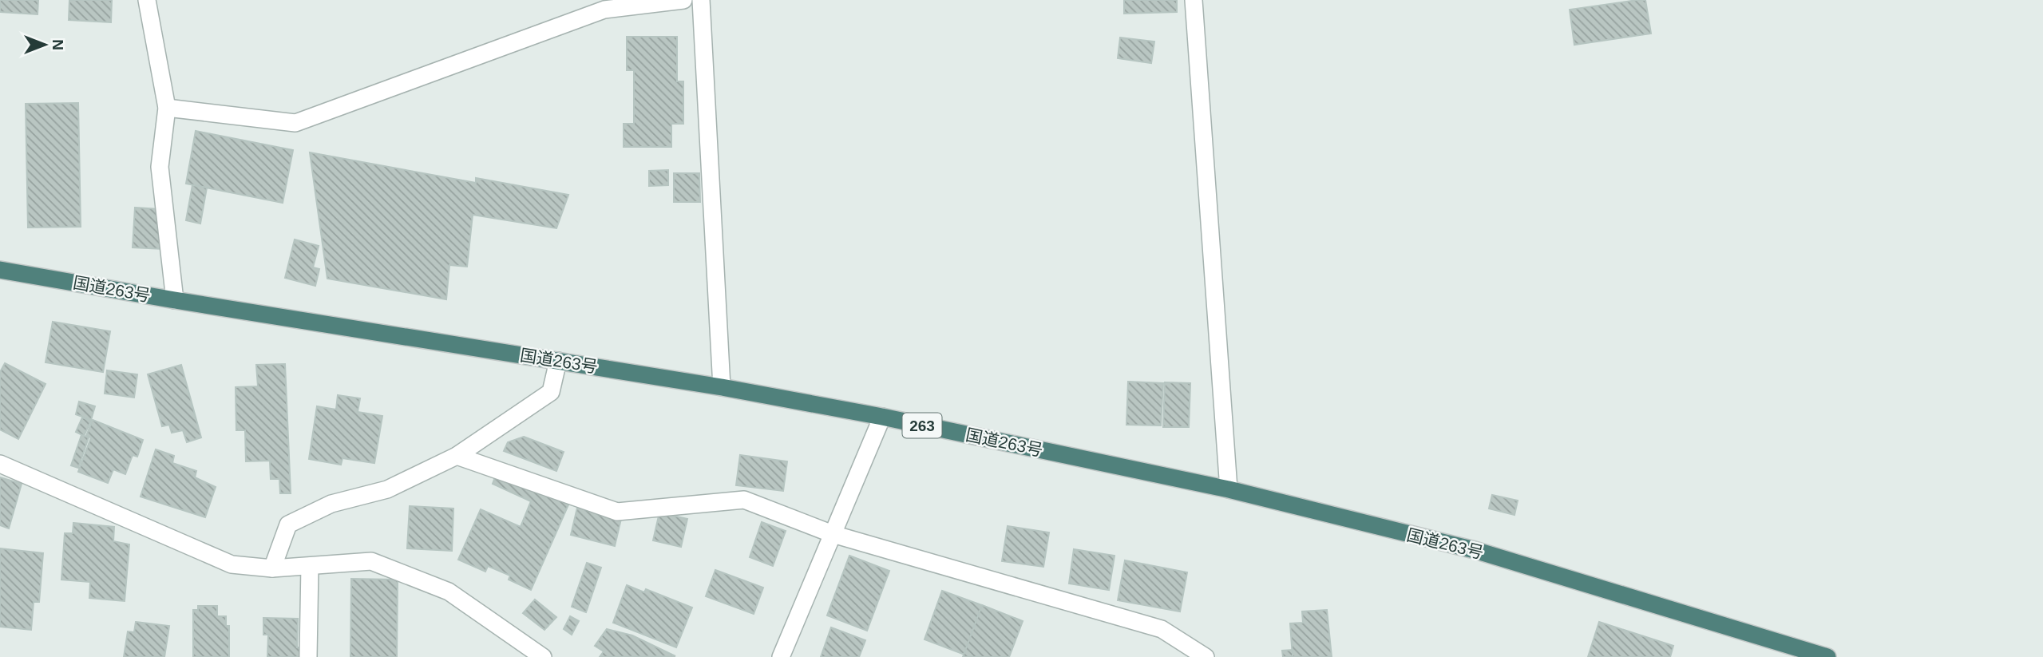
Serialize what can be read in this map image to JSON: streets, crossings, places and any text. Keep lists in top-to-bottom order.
{
  "streets": {
    "highway": ["国道263号", "263"]
  },
  "north": "right"
}
